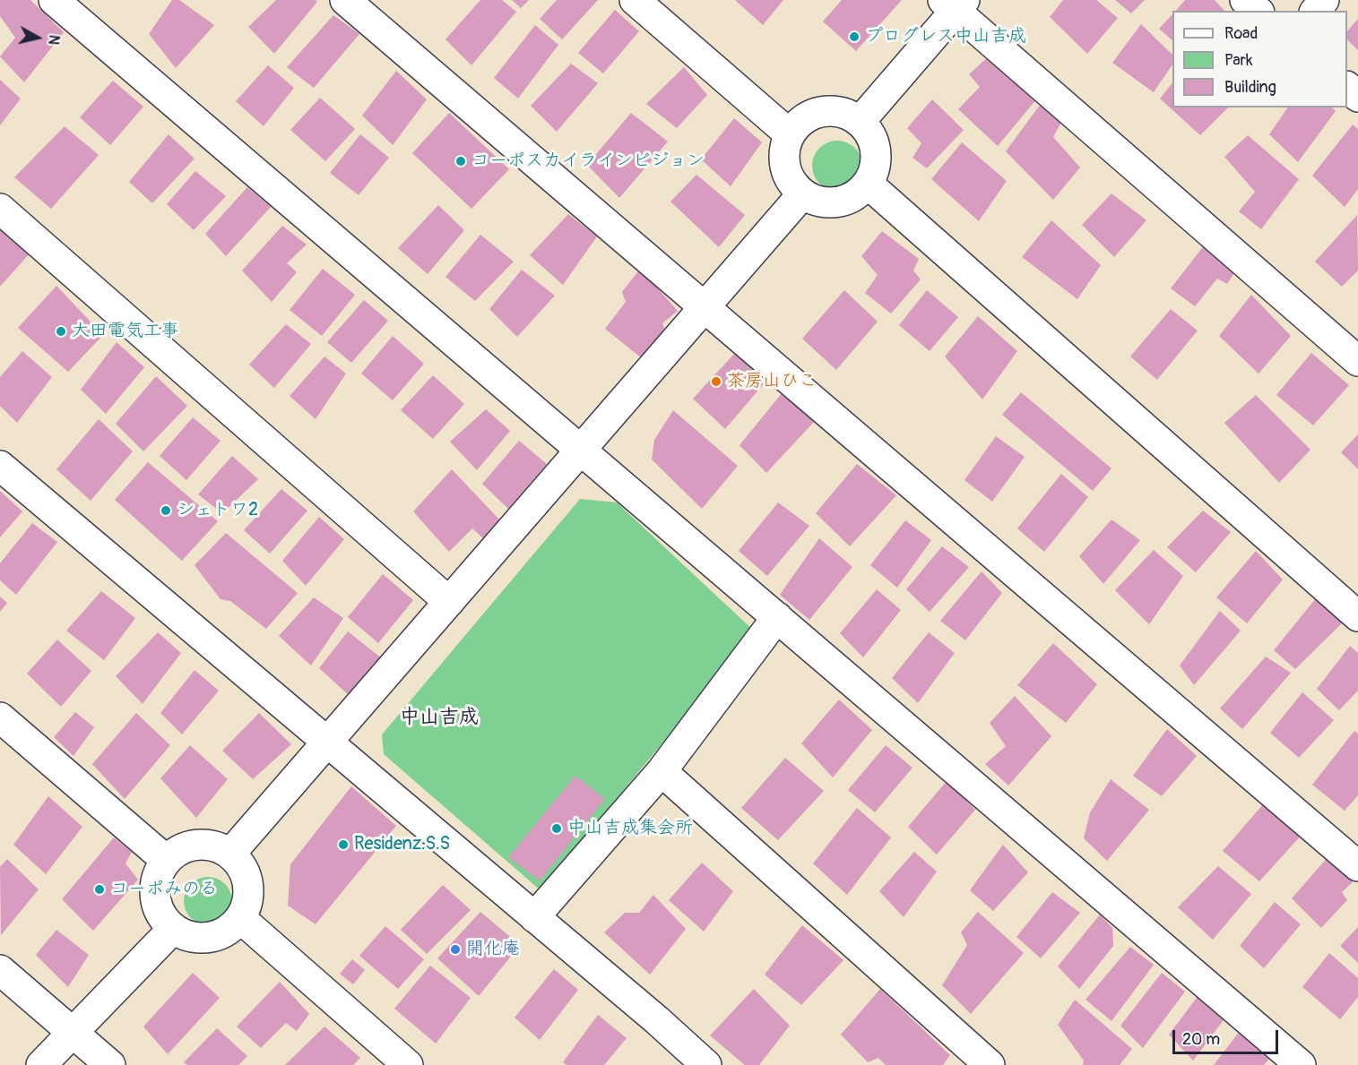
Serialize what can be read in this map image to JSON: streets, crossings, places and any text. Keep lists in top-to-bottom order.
{
  "districts": ["中山吉成"],
  "places": [
    "プログレス中山吉成",
    "コーポスカイラインピジョン",
    "大田電気工事",
    "茶房山ひこ",
    "シェトワ2",
    "中山吉成集会所",
    "Residenz.S.S",
    "コーポみのる",
    "開化庵"
  ],
  "legend": ["Road", "Park", "Building"],
  "scale_bar": "20 m",
  "north": "right"
}
